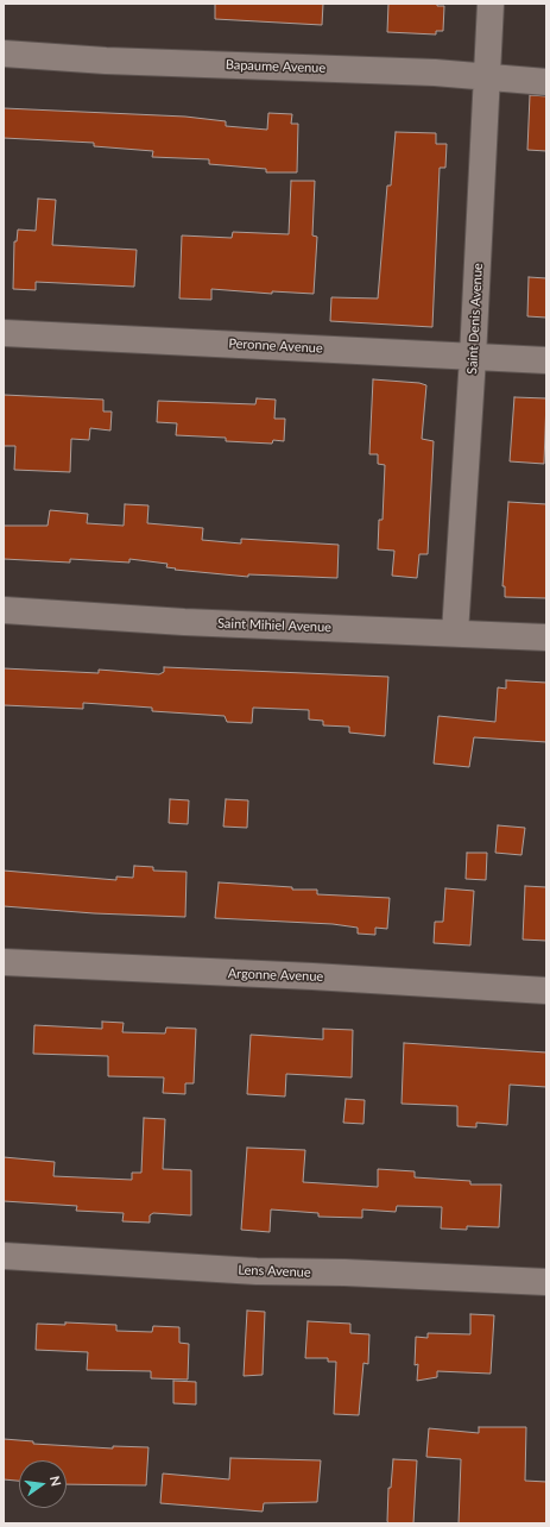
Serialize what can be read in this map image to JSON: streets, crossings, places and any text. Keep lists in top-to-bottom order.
{
  "streets": {
    "street": [
      "Bapaume Avenue",
      "Saint Denis Avenue",
      "Peronne Avenue",
      "Saint Mihiel Avenue",
      "Argonne Avenue",
      "Lens Avenue"
    ]
  },
  "crossings": [
    ["Bapaume Avenue", "Saint Denis Avenue"],
    ["Saint Denis Avenue", "Peronne Avenue"],
    ["Saint Denis Avenue", "Saint Mihiel Avenue"]
  ],
  "north": "right"
}
